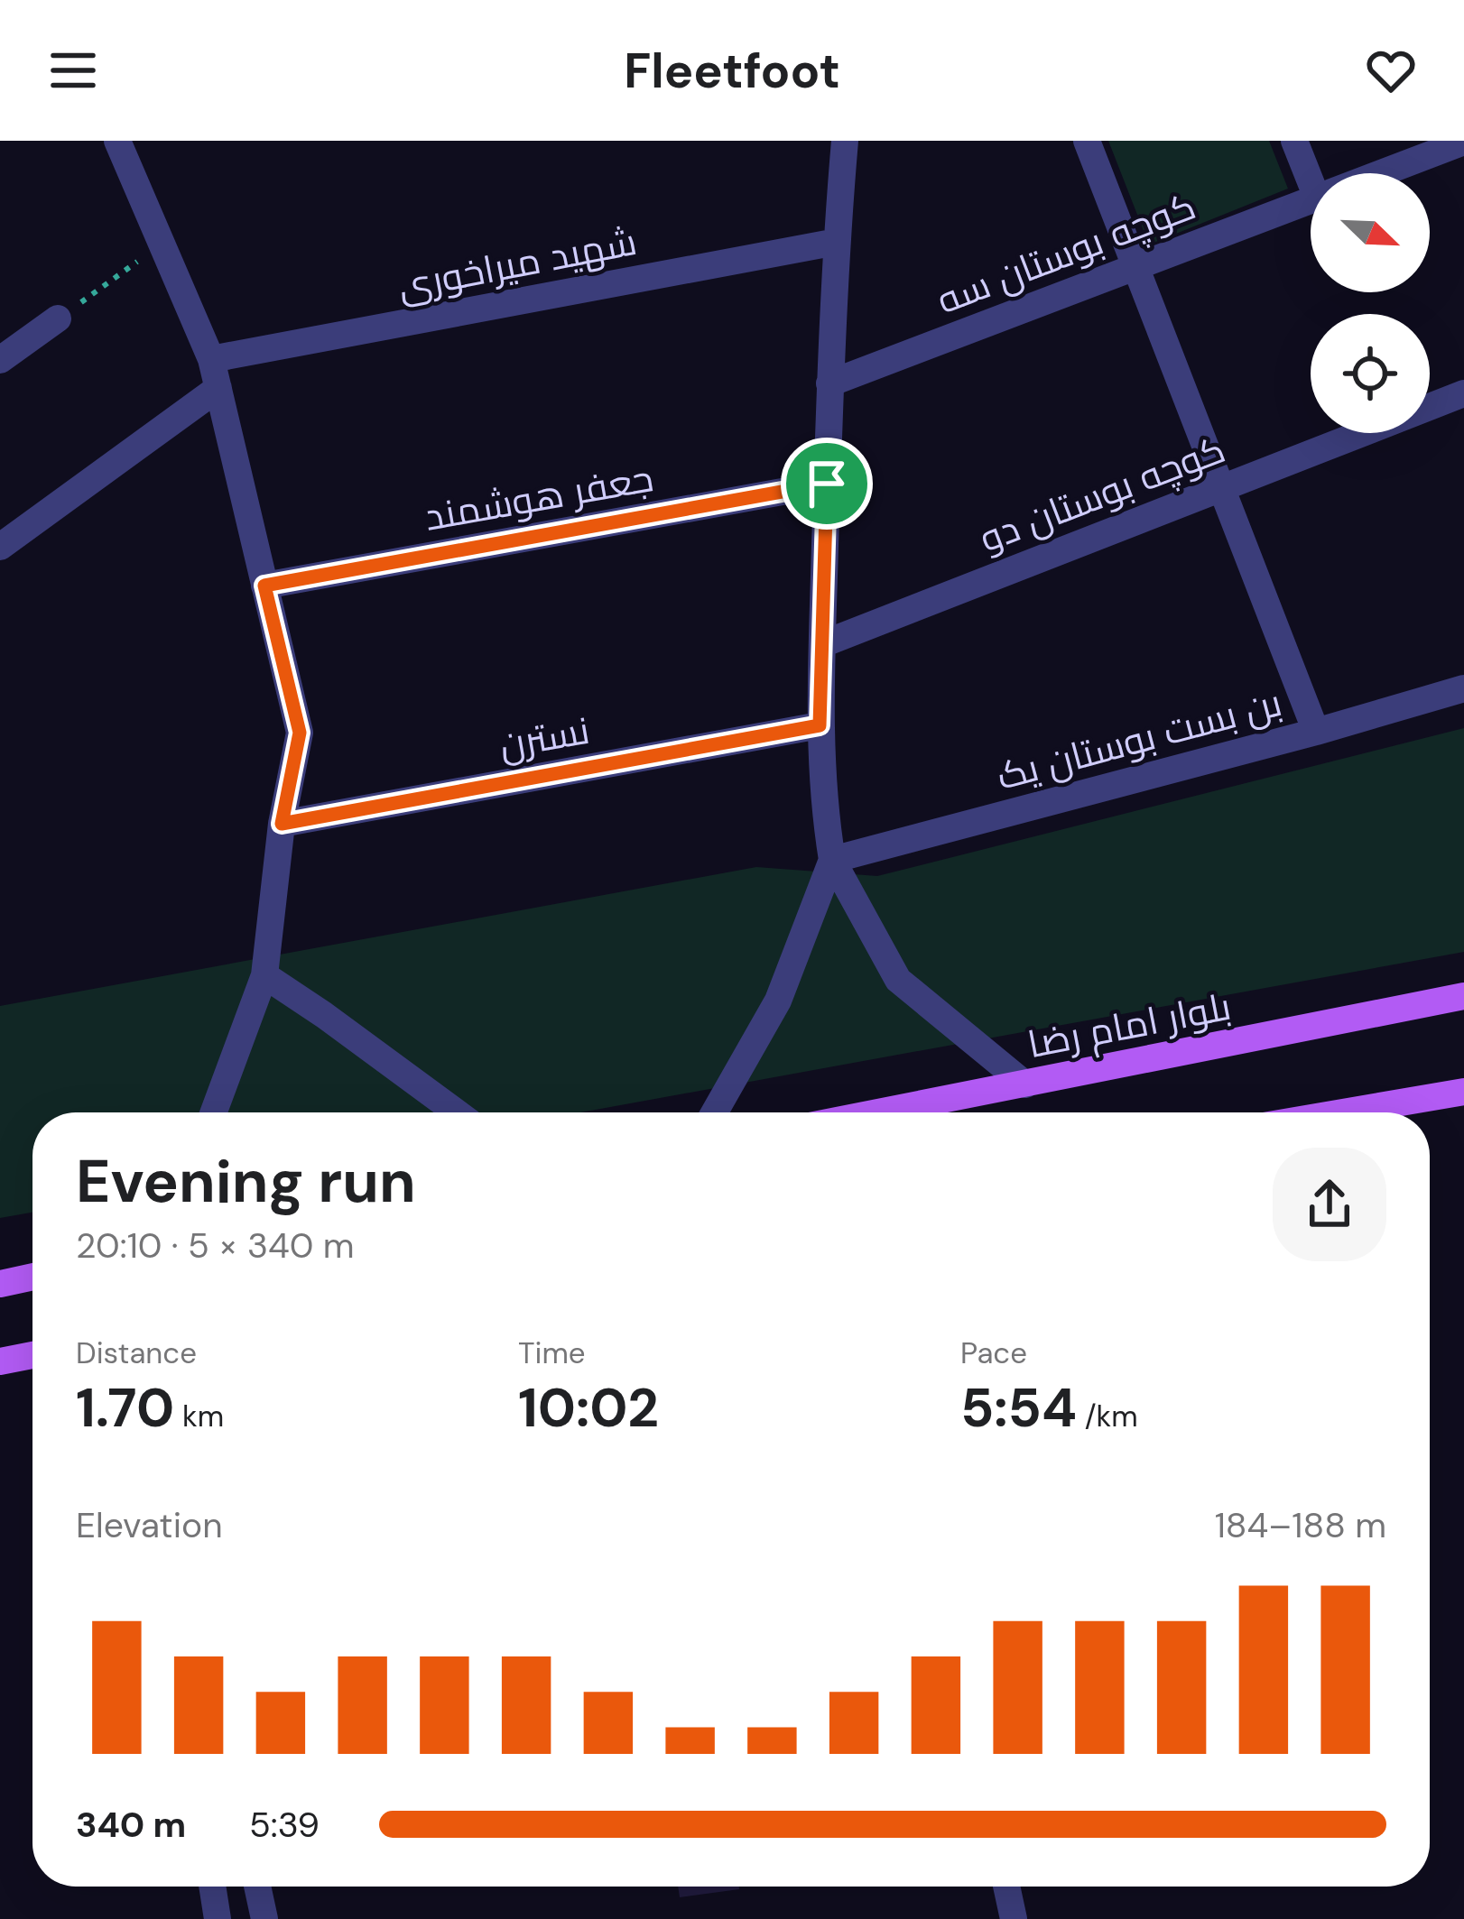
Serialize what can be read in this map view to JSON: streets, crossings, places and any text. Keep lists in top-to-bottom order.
{
  "streets": {
    "main road": ["بلوار امام رضا"],
    "street": [
      "کوچه بوستان سه",
      "شهید میراخوری",
      "کوچه بوستان دو",
      "جعفر هوشمند",
      "نسترن",
      "بن بست بوستان یک"
    ]
  },
  "north": "bottom right",
  "page": {
    "header": "Fleetfoot",
    "heading": ["Evening run", "20:10 · 5 × 340 m"],
    "stats": [
      ["Distance", "1.70 km"],
      ["Time", "10:02"],
      ["Pace", "5:54 /km"]
    ],
    "chart": ["Elevation", "184–188 m"],
    "list": [
      {
        "name": "340 m",
        "note": "5:39"
      }
    ]
  }
}
